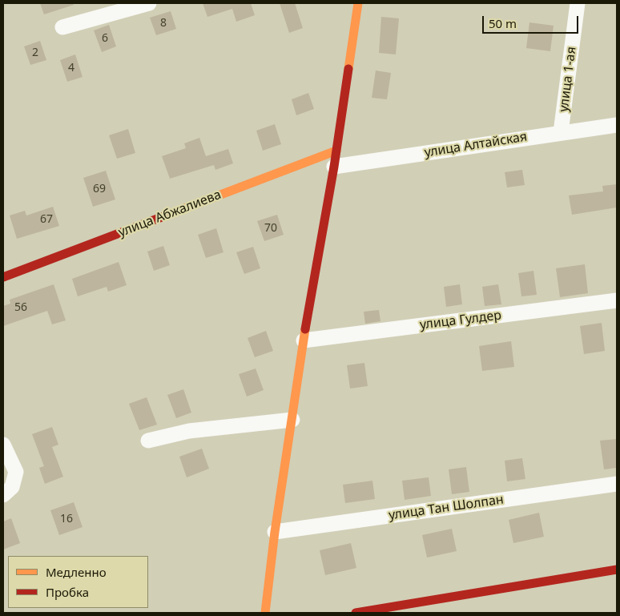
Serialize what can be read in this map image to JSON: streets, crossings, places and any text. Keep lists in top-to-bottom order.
{
  "streets": {
    "street": [
      "улица 1-ая",
      "улица Алтайская",
      "улица Абжалиева",
      "улица Гулдер",
      "улица Тан Шолпан"
    ]
  },
  "crossings": [
    ["улица 1-ая", "улица Алтайская"]
  ],
  "house_numbers": [
    "8",
    "6",
    "2",
    "4",
    "69",
    "67",
    "70",
    "56",
    "16"
  ],
  "legend": ["Медленно", "Пробка"],
  "scale_bar": "50 m"
}
